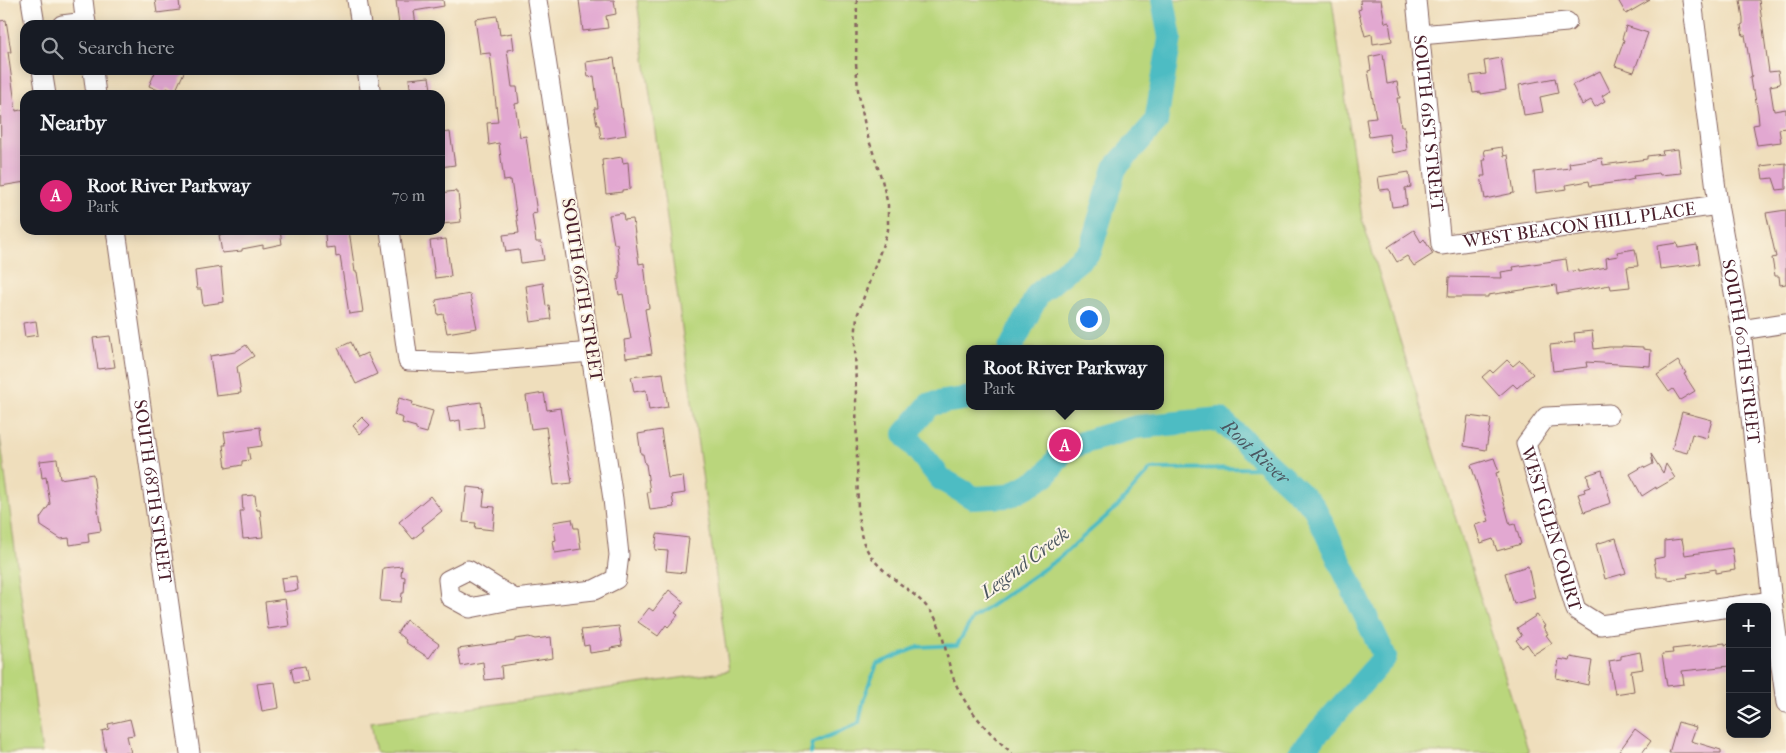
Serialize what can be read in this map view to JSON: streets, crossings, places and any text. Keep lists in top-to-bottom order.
{
  "streets": {
    "street": [
      "SOUTH 61ST STREET",
      "WEST BEACON HILL PLACE",
      "SOUTH 66TH STREET",
      "SOUTH 60TH STREET",
      "SOUTH 68TH STREET",
      "WEST GLEN COURT"
    ]
  },
  "crossings": [
    ["SOUTH 61ST STREET", "WEST BEACON HILL PLACE"],
    ["WEST BEACON HILL PLACE", "SOUTH 60TH STREET"],
    ["SOUTH 60TH STREET", "WEST GLEN COURT"]
  ],
  "water": ["Root River", "Legend Creek"],
  "page": {
    "search": "Search here",
    "heading": "Nearby",
    "list": [
      {
        "mark": "A",
        "name": "Root River Parkway",
        "note": "Park",
        "value": "70 m"
      }
    ],
    "popup": ["Root River Parkway", "Park"],
    "pins": "A",
    "map_buttons": ["+", "−"]
  }
}
